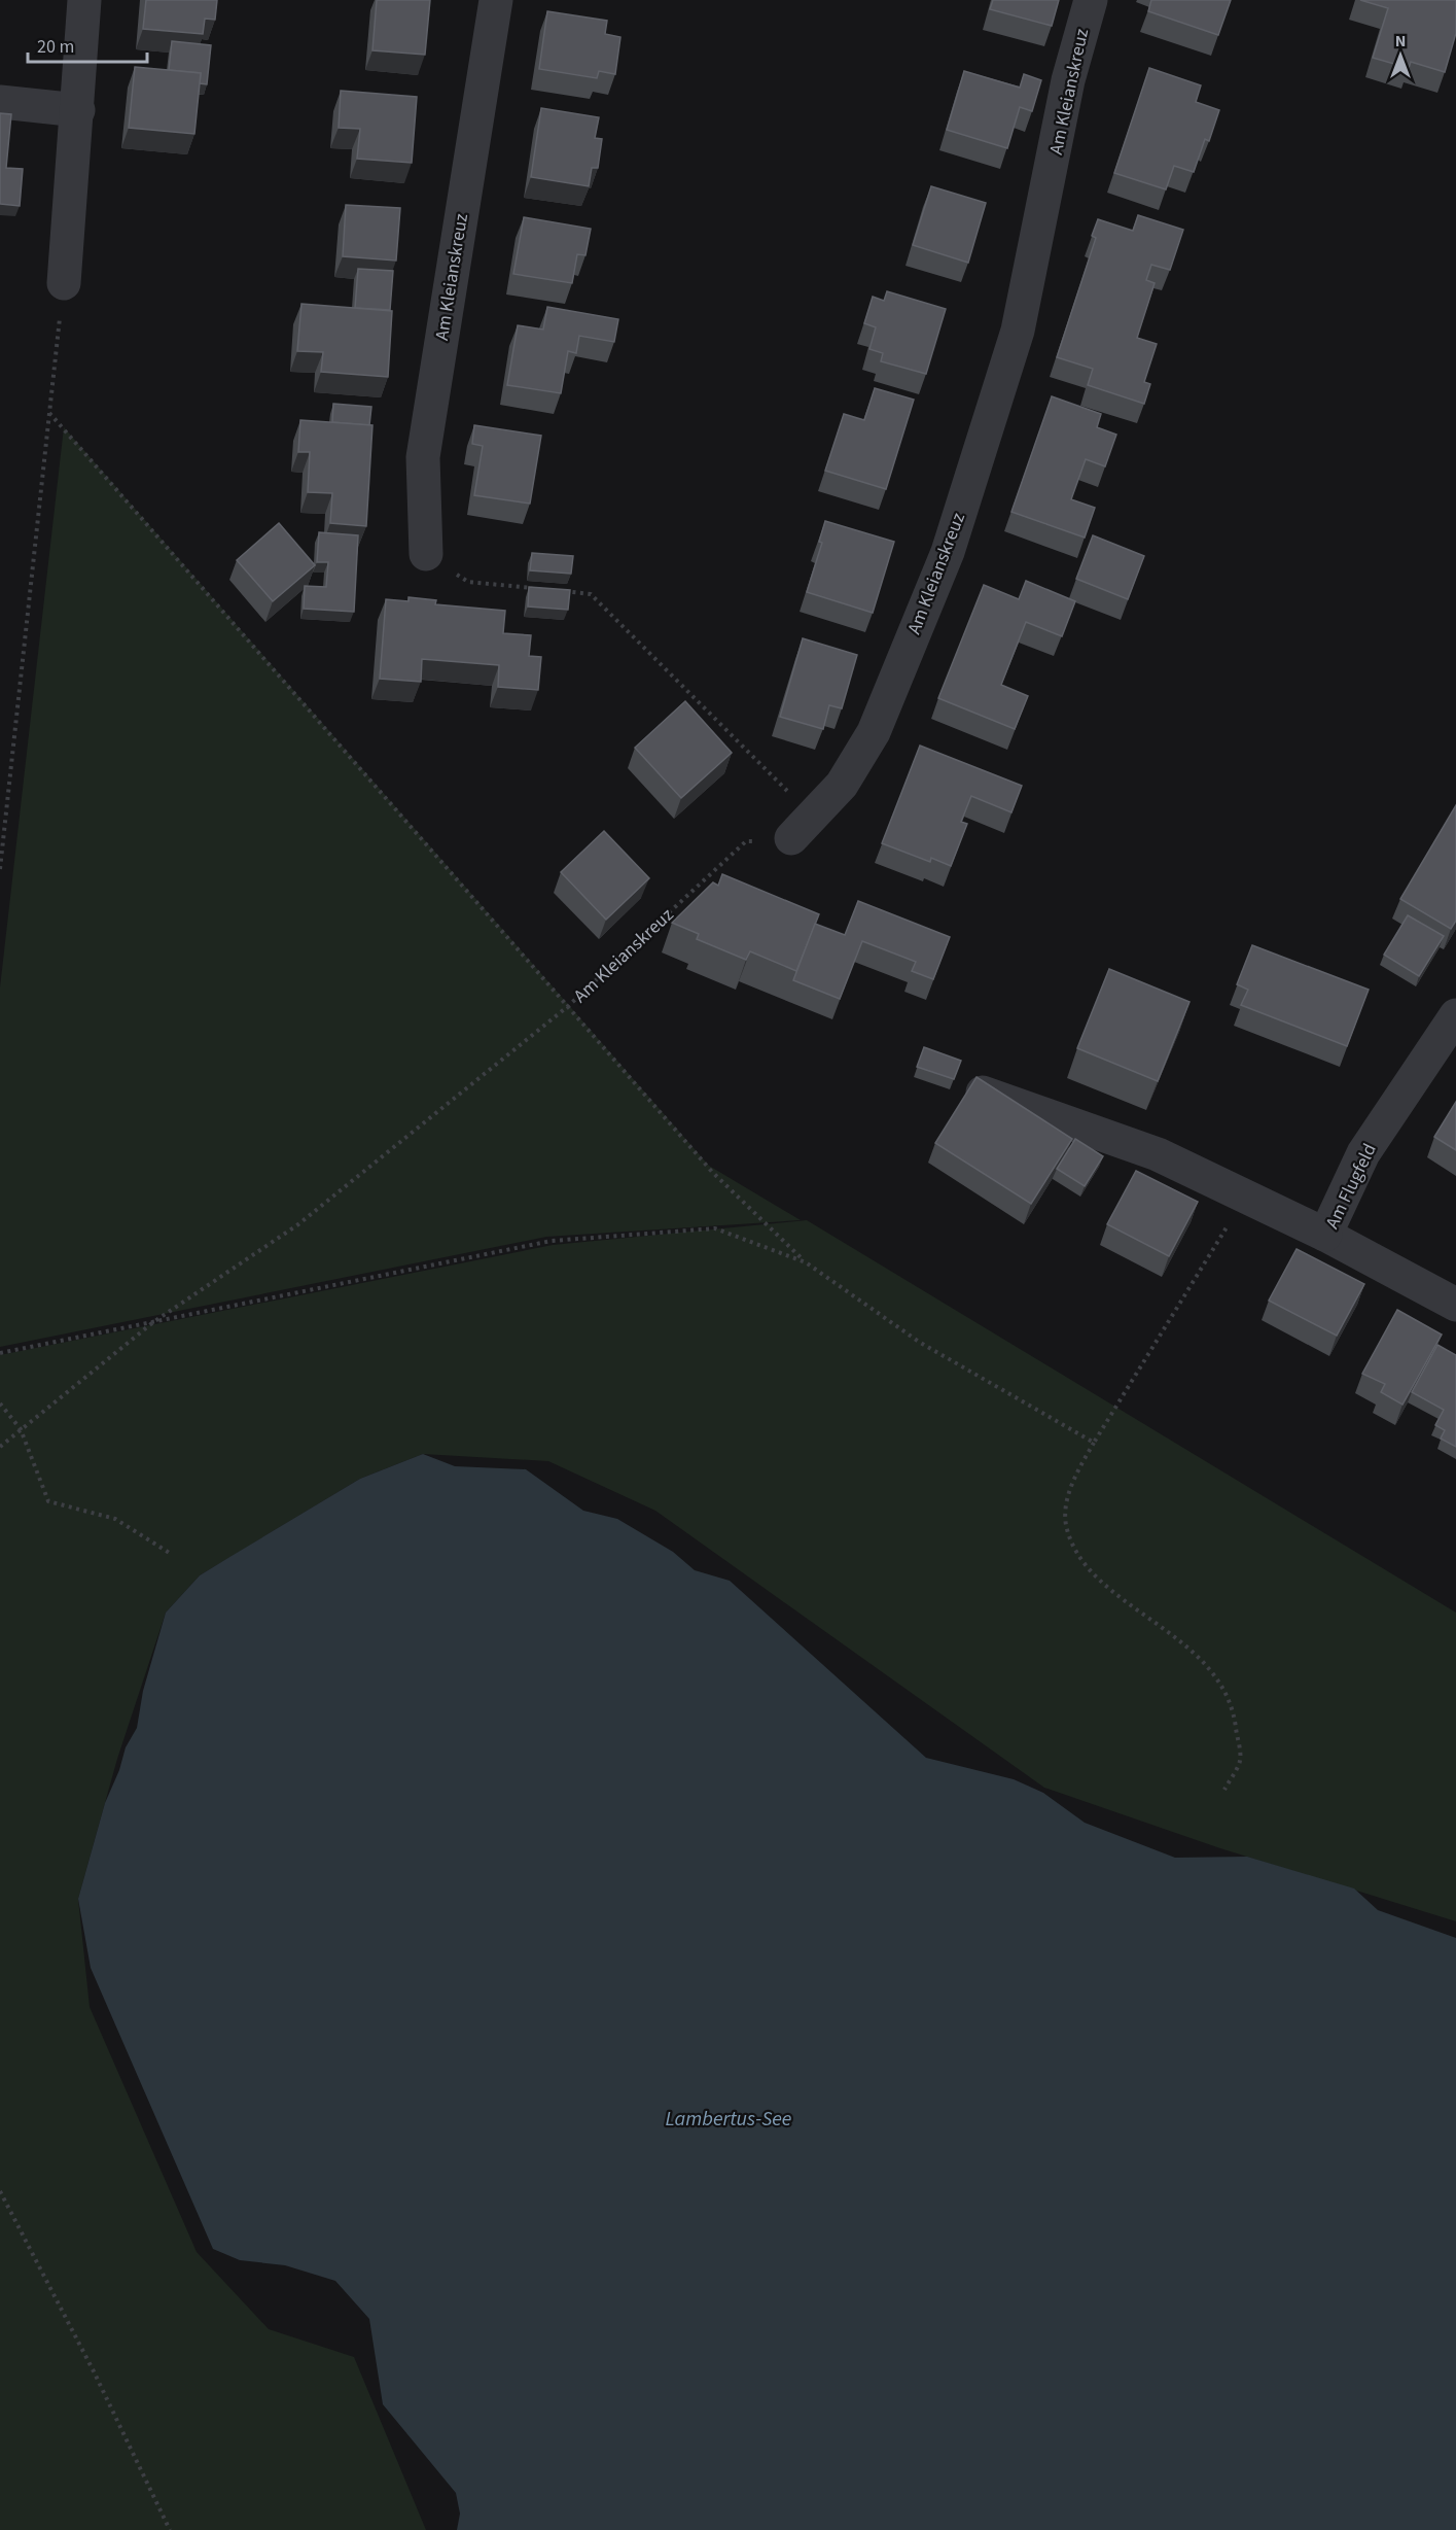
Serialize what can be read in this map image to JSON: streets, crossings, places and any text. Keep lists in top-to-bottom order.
{
  "streets": {
    "street": ["Am Kleianskreuz", "Am Flugfeld"]
  },
  "water": ["Lambertus-See"],
  "scale_bar": "20 m",
  "north": "top"
}
